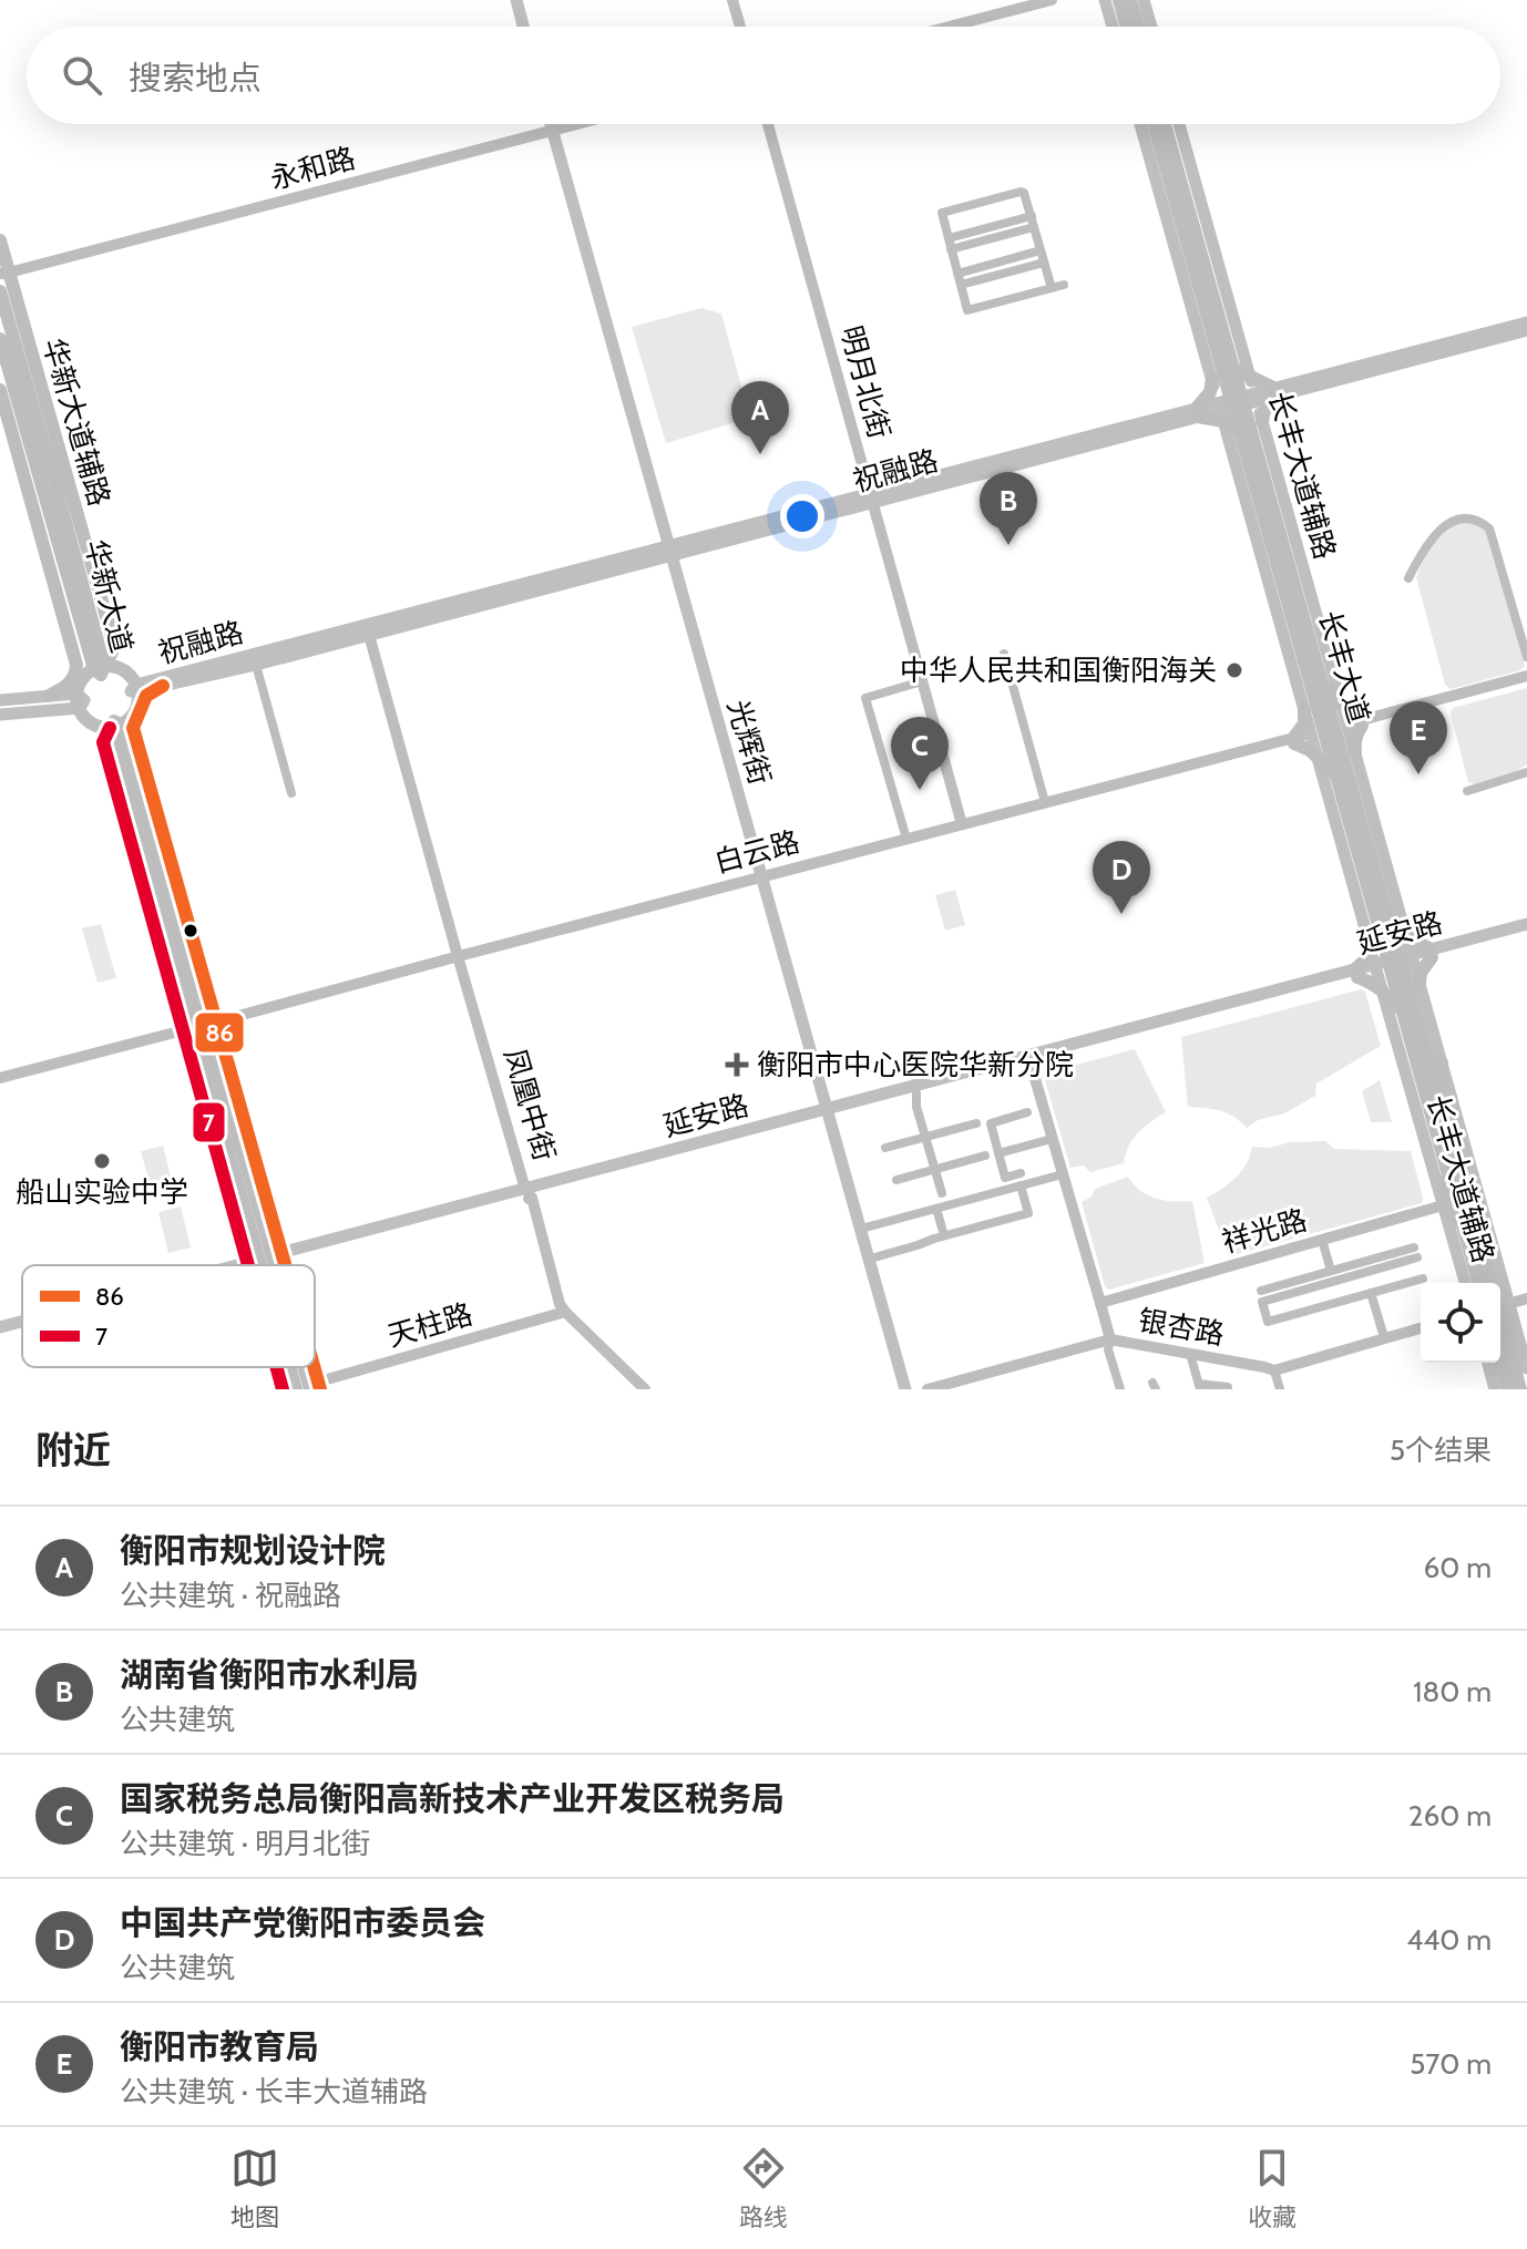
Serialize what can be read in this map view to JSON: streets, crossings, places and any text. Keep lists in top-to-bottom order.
{
  "streets": {
    "main road": [
      "华新大道辅路",
      "祝融路",
      "长丰大道辅路",
      "华新大道",
      "长丰大道",
      "光辉街",
      "延安路"
    ],
    "street": [
      "永和路",
      "明月北街",
      "白云路",
      "凤凰中街",
      "祥光路",
      "天柱路",
      "银杏路"
    ]
  },
  "crossings": [
    ["永和路", "华新大道辅路"],
    ["永和路", "光辉街"],
    ["明月北街", "祝融路"],
    ["明月北街", "白云路"],
    ["华新大道辅路", "华新大道"],
    ["祝融路", "长丰大道辅路"],
    ["祝融路", "华新大道"],
    ["祝融路", "长丰大道"],
    ["祝融路", "光辉街"],
    ["祝融路", "凤凰中街"],
    ["长丰大道辅路", "长丰大道"],
    ["长丰大道辅路", "白云路"],
    ["长丰大道辅路", "延安路"],
    ["长丰大道辅路", "祥光路"],
    ["长丰大道", "白云路"],
    ["长丰大道", "延安路"],
    ["光辉街", "白云路"],
    ["光辉街", "延安路"],
    ["白云路", "凤凰中街"],
    ["延安路", "凤凰中街"],
    ["凤凰中街", "天柱路"]
  ],
  "places": {
    "other": ["中华人民共和国衡阳海关", "船山实验中学"],
    "health": ["衡阳市中心医院华新分院"]
  },
  "lines": ["transit line 86", "transit line 7"],
  "legend": ["86", "7"],
  "page": {
    "search": "搜索地点",
    "pins": [
      "A",
      "B",
      "E",
      "C",
      "D"
    ],
    "heading": ["附近", "5个结果"],
    "list": [
      {
        "mark": "A",
        "name": "衡阳市规划设计院",
        "note": "公共建筑 · 祝融路",
        "value": "60 m"
      },
      {
        "mark": "B",
        "name": "湖南省衡阳市水利局",
        "note": "公共建筑",
        "value": "180 m"
      },
      {
        "mark": "C",
        "name": "国家税务总局衡阳高新技术产业开发区税务局",
        "note": "公共建筑 · 明月北街",
        "value": "260 m"
      },
      {
        "mark": "D",
        "name": "中国共产党衡阳市委员会",
        "note": "公共建筑",
        "value": "440 m"
      },
      {
        "mark": "E",
        "name": "衡阳市教育局",
        "note": "公共建筑 · 长丰大道辅路",
        "value": "570 m"
      }
    ],
    "nav": ["地图", "路线", "收藏"]
  }
}
